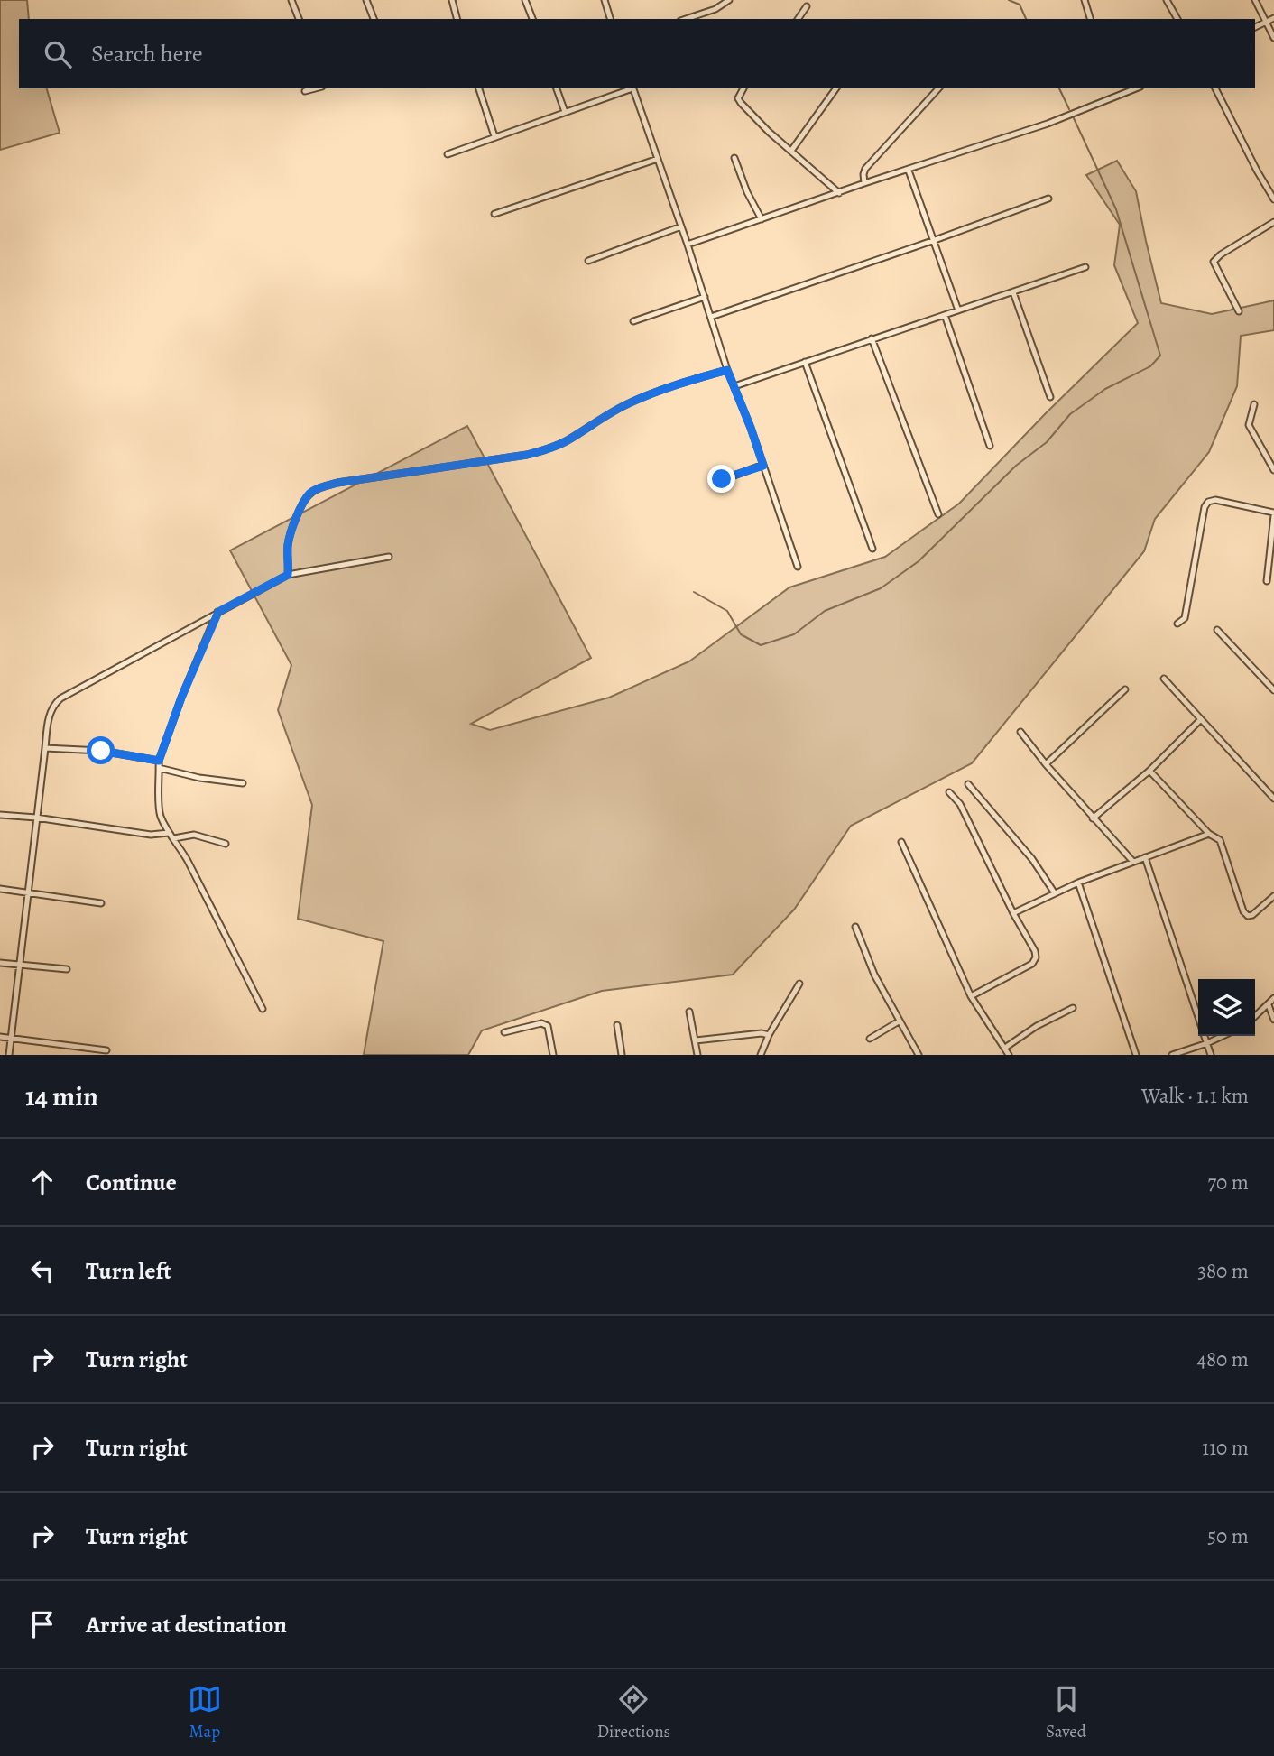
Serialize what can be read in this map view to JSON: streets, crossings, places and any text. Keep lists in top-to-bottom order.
{
  "page": {
    "search": "Search here",
    "heading": ["14 min", "Walk · 1.1 km"],
    "list": [
      ["Continue", "70 m"],
      ["Turn left", "380 m"],
      ["Turn right", "480 m"],
      ["Turn right", "110 m"],
      ["Turn right", "50 m"],
      "Arrive at destination"
    ],
    "nav": ["Map", "Directions", "Saved"]
  }
}
